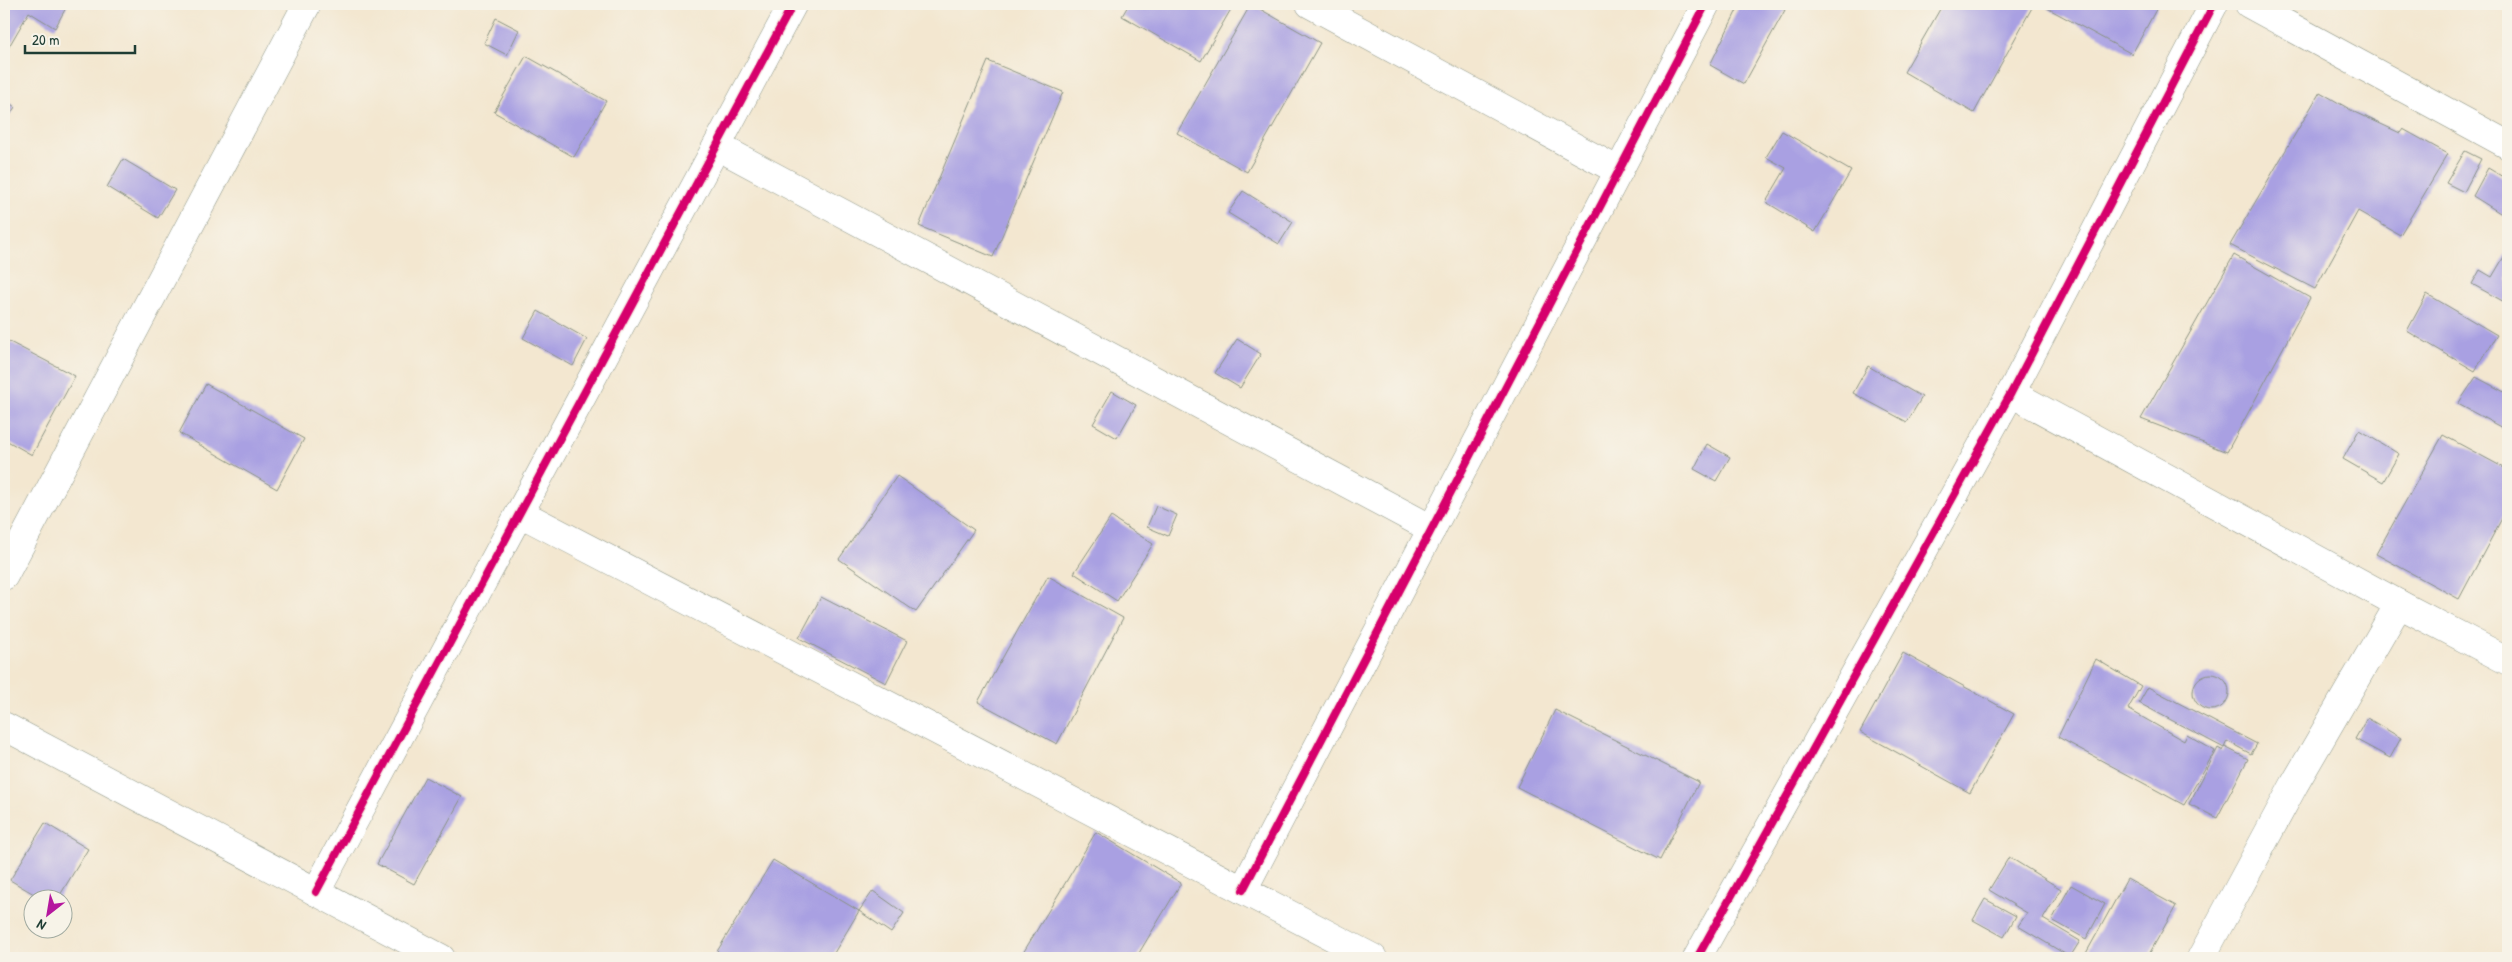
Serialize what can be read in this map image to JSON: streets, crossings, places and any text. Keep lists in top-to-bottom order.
{
  "scale_bar": "20 m",
  "north": "bottom left"
}
